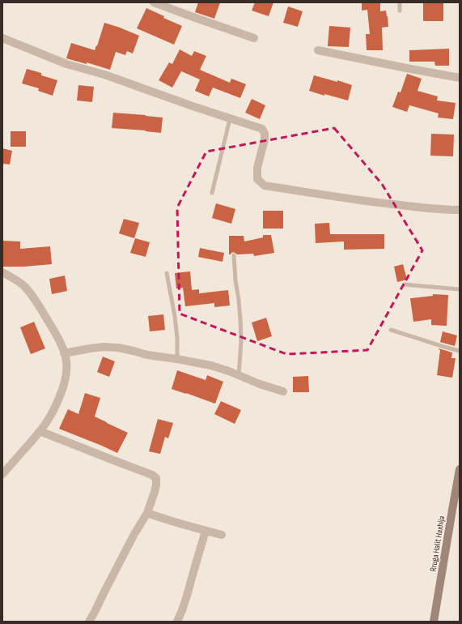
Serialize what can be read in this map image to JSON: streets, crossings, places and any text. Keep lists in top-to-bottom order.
{
  "streets": {
    "street": ["Rruga Halit Haxhija"]
  }
}
